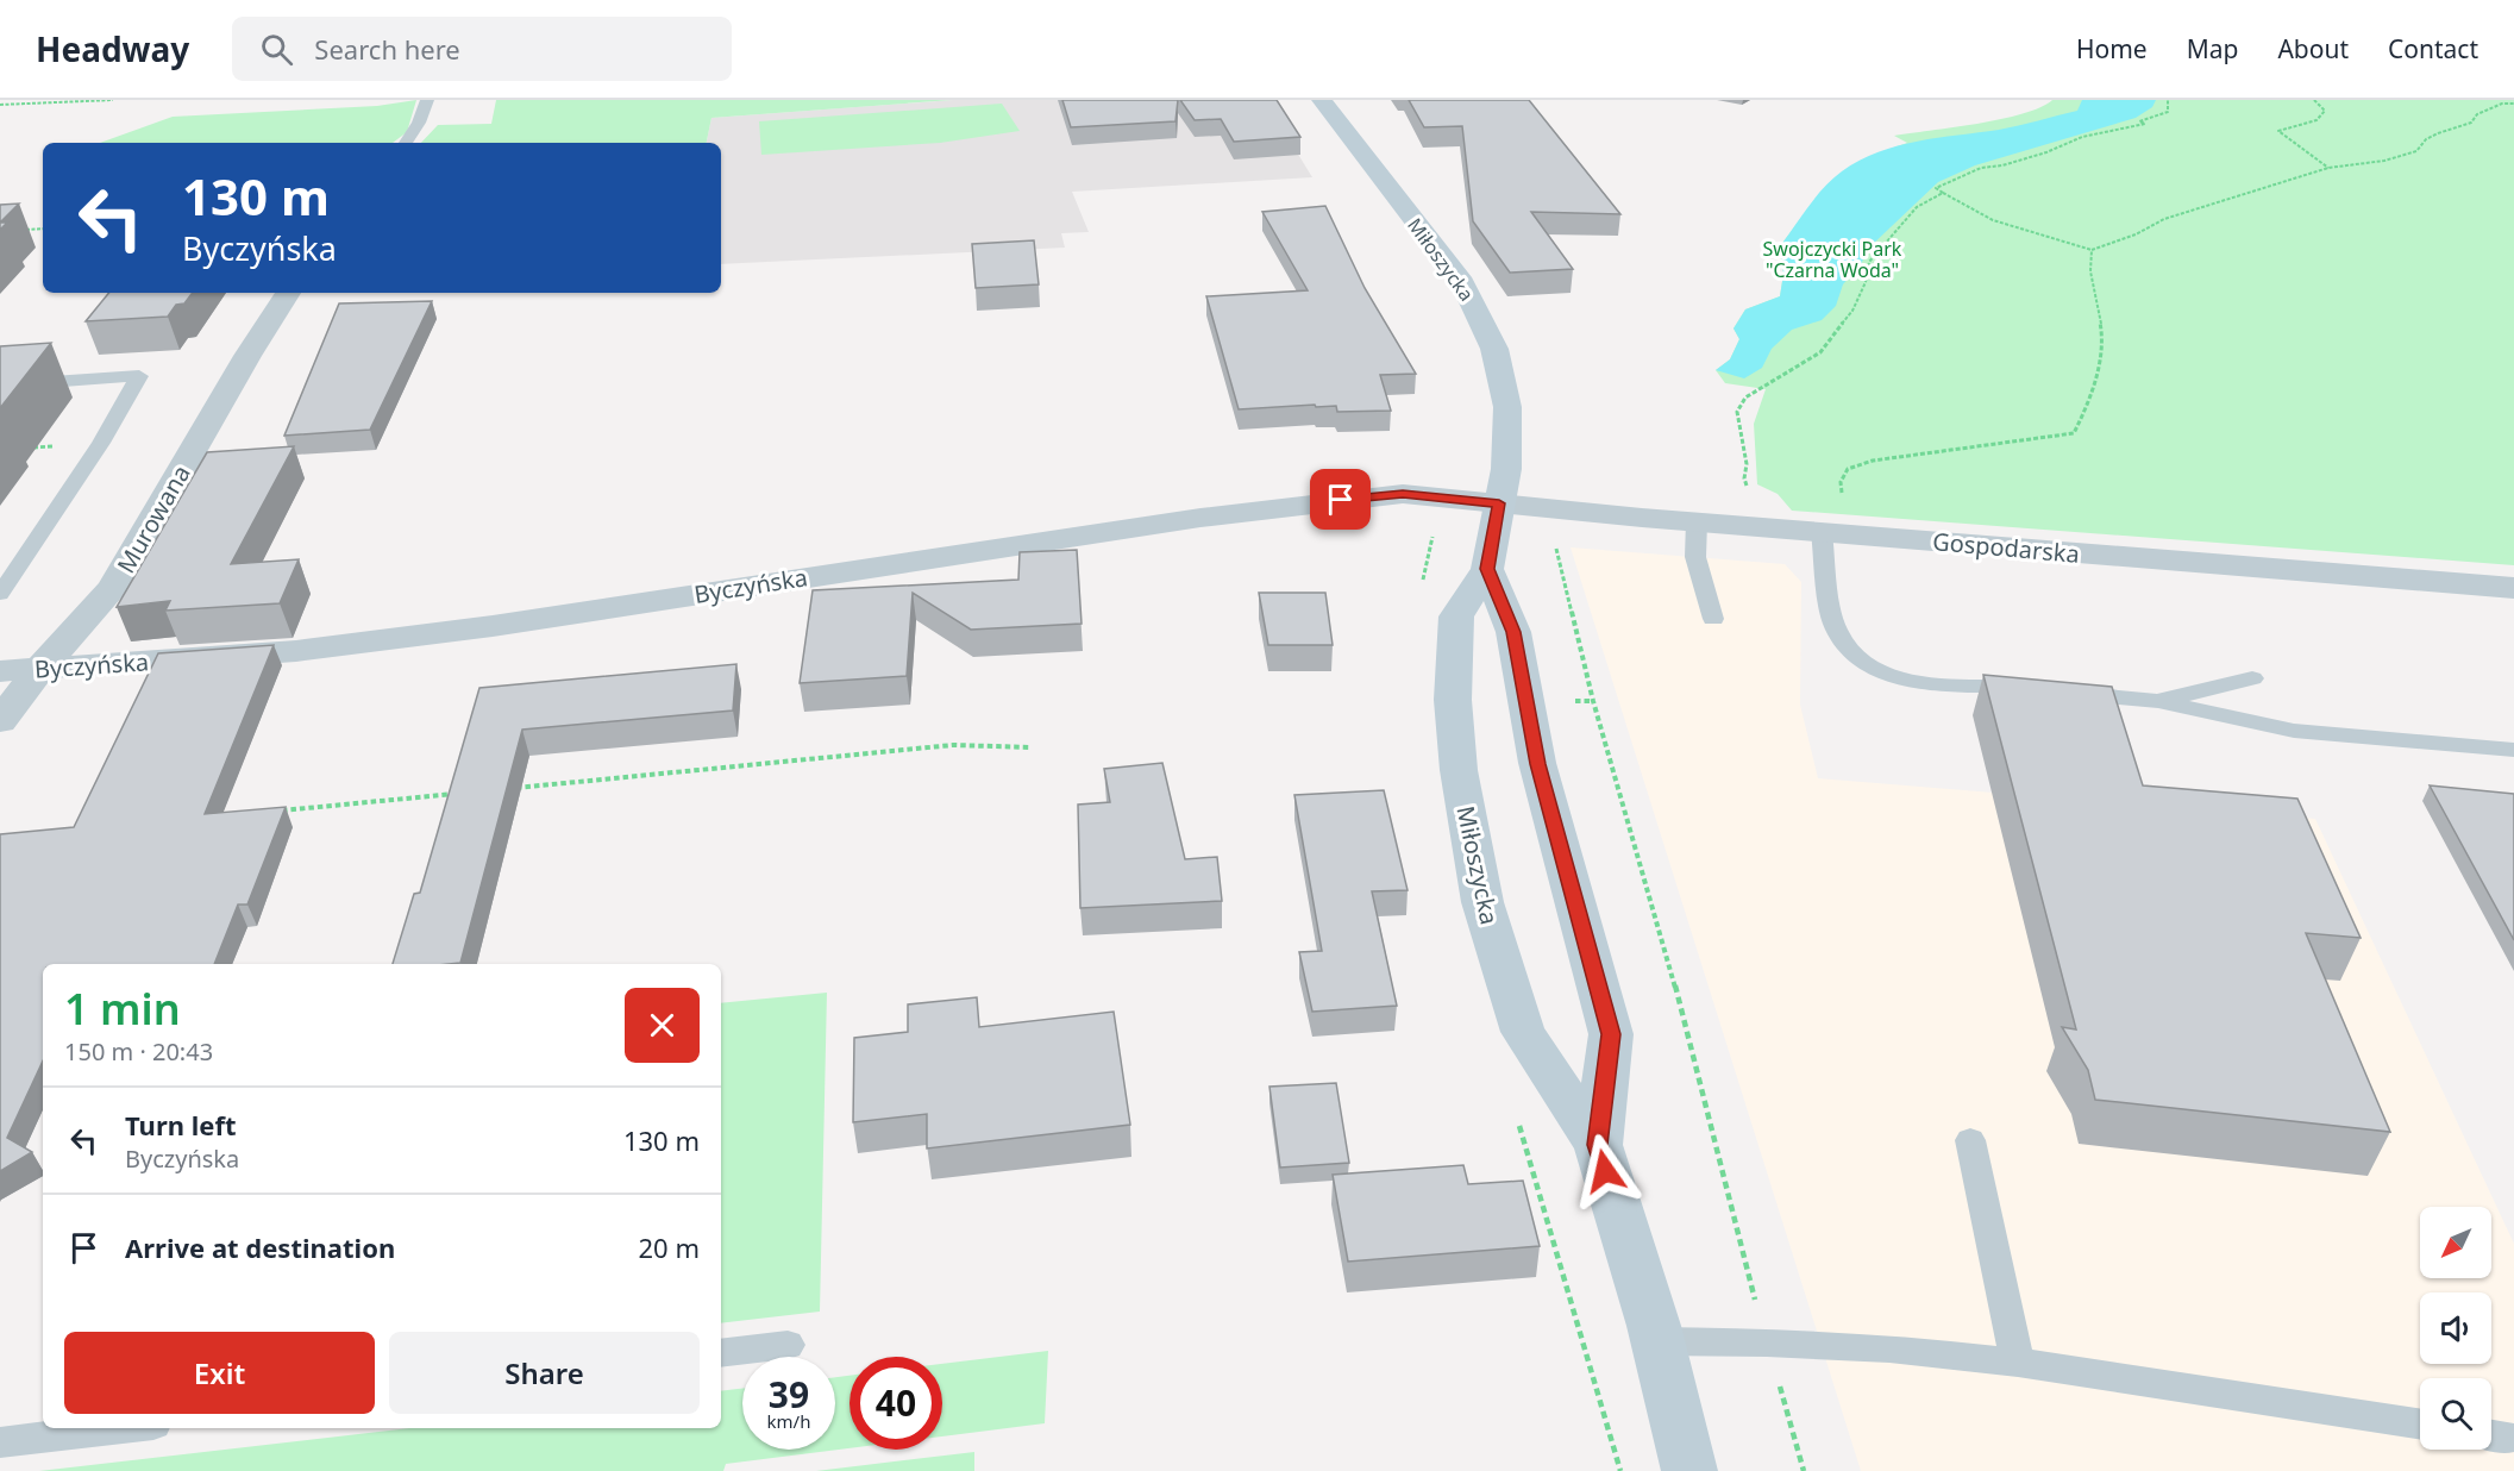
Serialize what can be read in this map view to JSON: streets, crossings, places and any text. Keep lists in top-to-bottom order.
{
  "streets": {
    "street": [
      "Miłoszycka",
      "Murowana",
      "Gospodarska",
      "Byczyńska"
    ]
  },
  "crossings": [
    ["Miłoszycka", "Gospodarska"],
    ["Miłoszycka", "Byczyńska"],
    ["Murowana", "Byczyńska"],
    ["Gospodarska", "Byczyńska"]
  ],
  "parks": ["Swojczycki Park \"Czarna Woda\""],
  "north": "bottom left",
  "page": {
    "header": "Headway",
    "search": "Search here",
    "nav": [
      "Home",
      "Map",
      "About",
      "Contact"
    ],
    "turn": ["130 m", "Byczyńska"],
    "heading": ["1 min", "150 m · 20:43"],
    "list": [
      {
        "name": "Turn left",
        "note": "Byczyńska",
        "value": "130 m"
      },
      {
        "name": "Arrive at destination",
        "value": "20 m"
      }
    ],
    "buttons": ["Exit", "Share"],
    "speed": "39 km/h",
    "limit": "40"
  }
}
